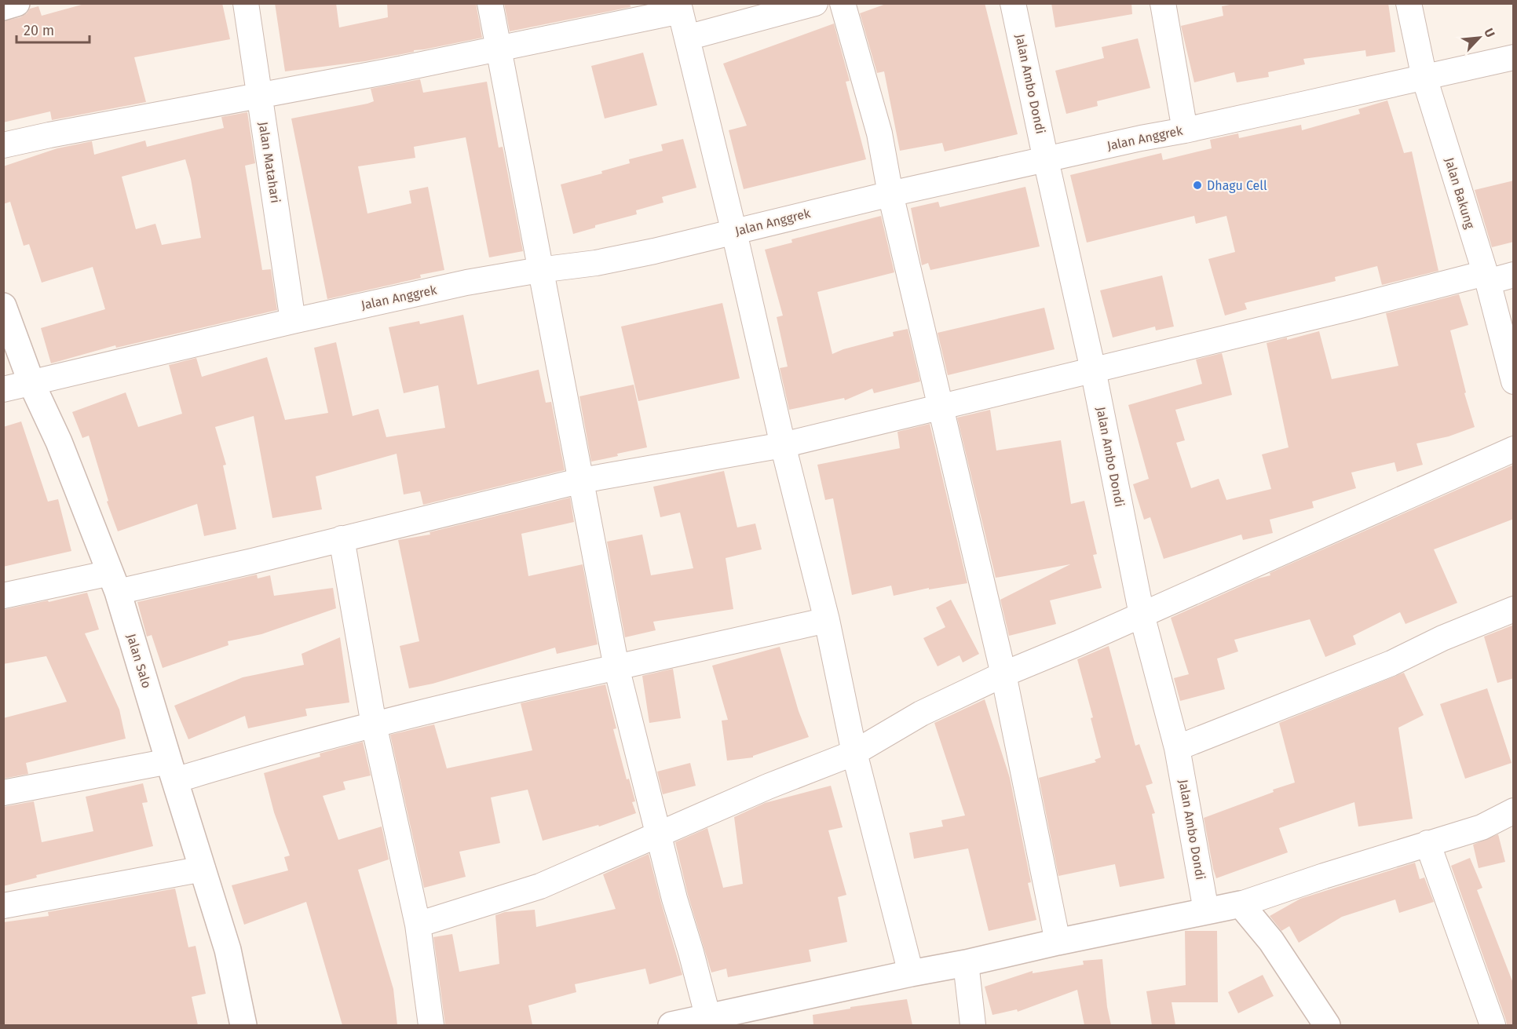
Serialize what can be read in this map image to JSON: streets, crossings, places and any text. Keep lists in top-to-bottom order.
{
  "streets": {
    "street": [
      "Jalan Ambo Dondi",
      "Jalan Anggrek",
      "Jalan Matahari",
      "Jalan Bakung",
      "Jalan Salo"
    ]
  },
  "crossings": [
    ["Jalan Ambo Dondi", "Jalan Anggrek"],
    ["Jalan Anggrek", "Jalan Matahari"],
    ["Jalan Anggrek", "Jalan Bakung"],
    ["Jalan Anggrek", "Jalan Salo"]
  ],
  "places": ["Dhagu Cell"],
  "scale_bar": "20 m",
  "north": "top right"
}
